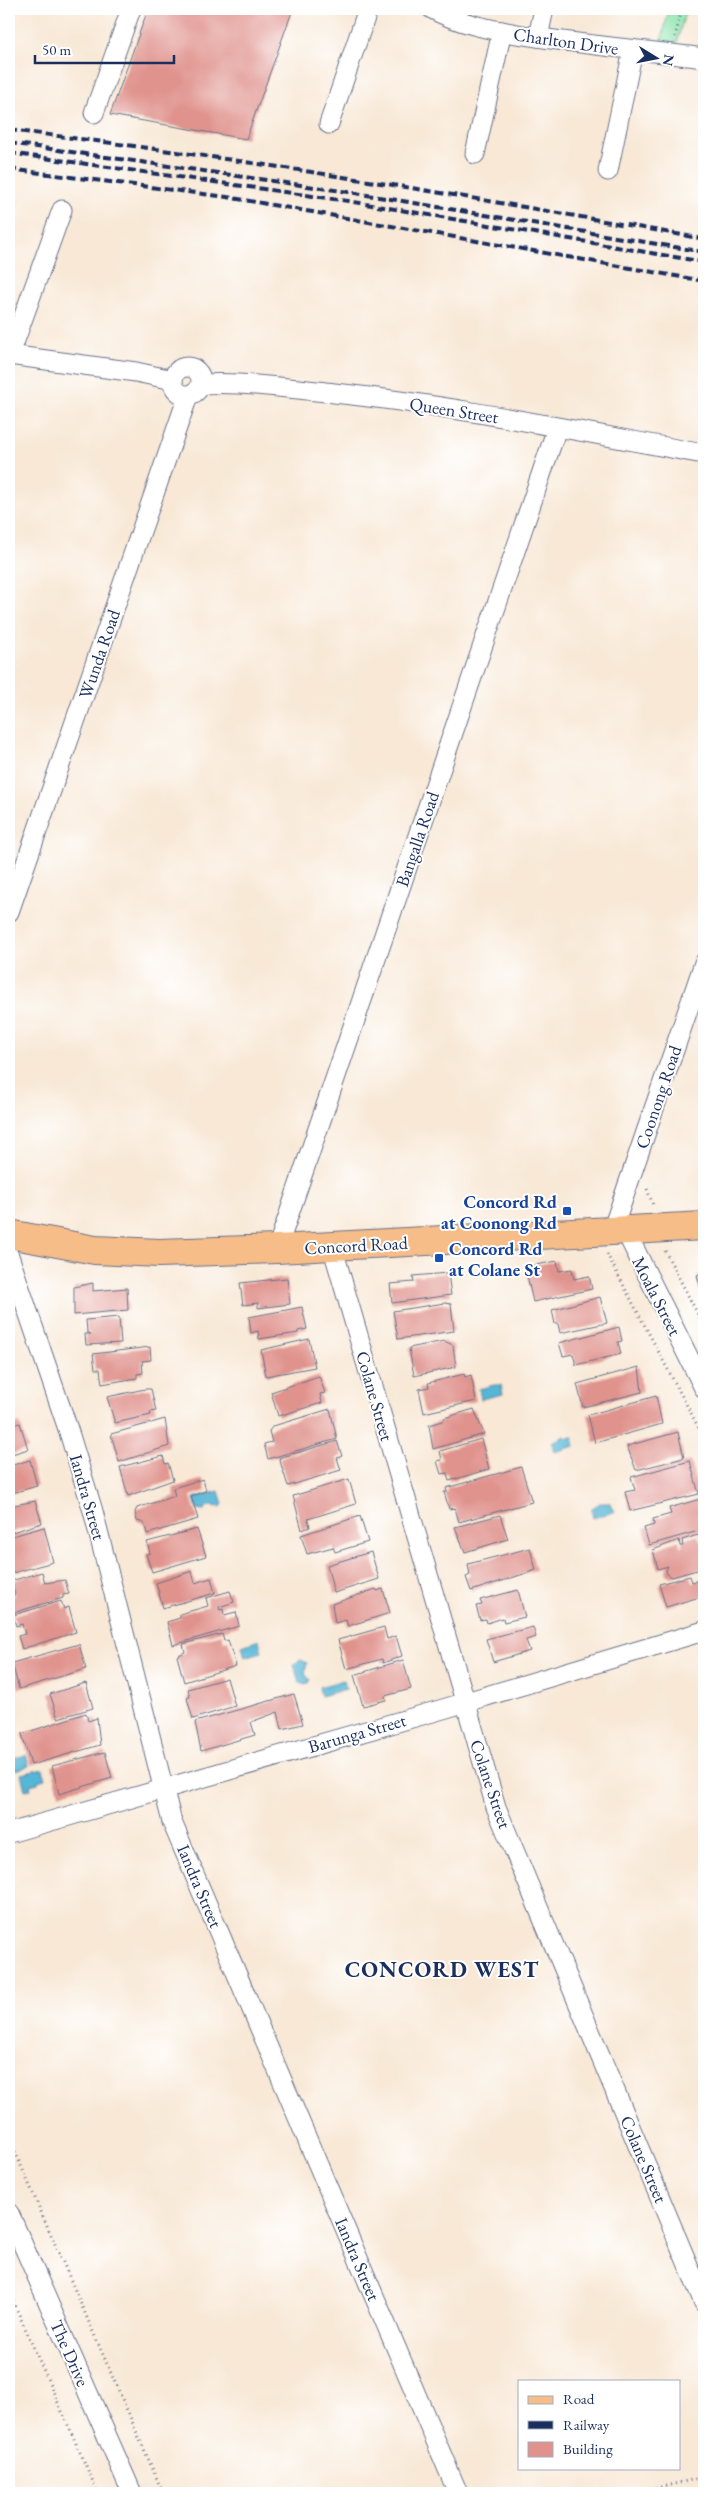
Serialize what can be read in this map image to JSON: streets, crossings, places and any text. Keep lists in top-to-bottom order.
{
  "streets": {
    "main road": ["Concord Road"],
    "street": [
      "Charlton Drive",
      "Queen Street",
      "Wunda Road",
      "Bangalla Road",
      "Coonong Road",
      "Moala Street",
      "Colane Street",
      "Iandra Street",
      "Barunga Street",
      "The Drive"
    ]
  },
  "crossings": [
    ["Queen Street", "Wunda Road"],
    ["Queen Street", "Bangalla Road"],
    ["Bangalla Road", "Concord Road"],
    ["Coonong Road", "Concord Road"],
    ["Coonong Road", "Moala Street"],
    ["Concord Road", "Moala Street"],
    ["Concord Road", "Colane Street"],
    ["Colane Street", "Barunga Street"],
    ["Iandra Street", "Barunga Street"]
  ],
  "districts": ["CONCORD WEST"],
  "places": {
    "transit": ["Concord Rd at Coonong Rd", "Concord Rd at Colane St"]
  },
  "legend": ["Road", "Railway", "Building"],
  "scale_bar": "50 m",
  "north": "right"
}
